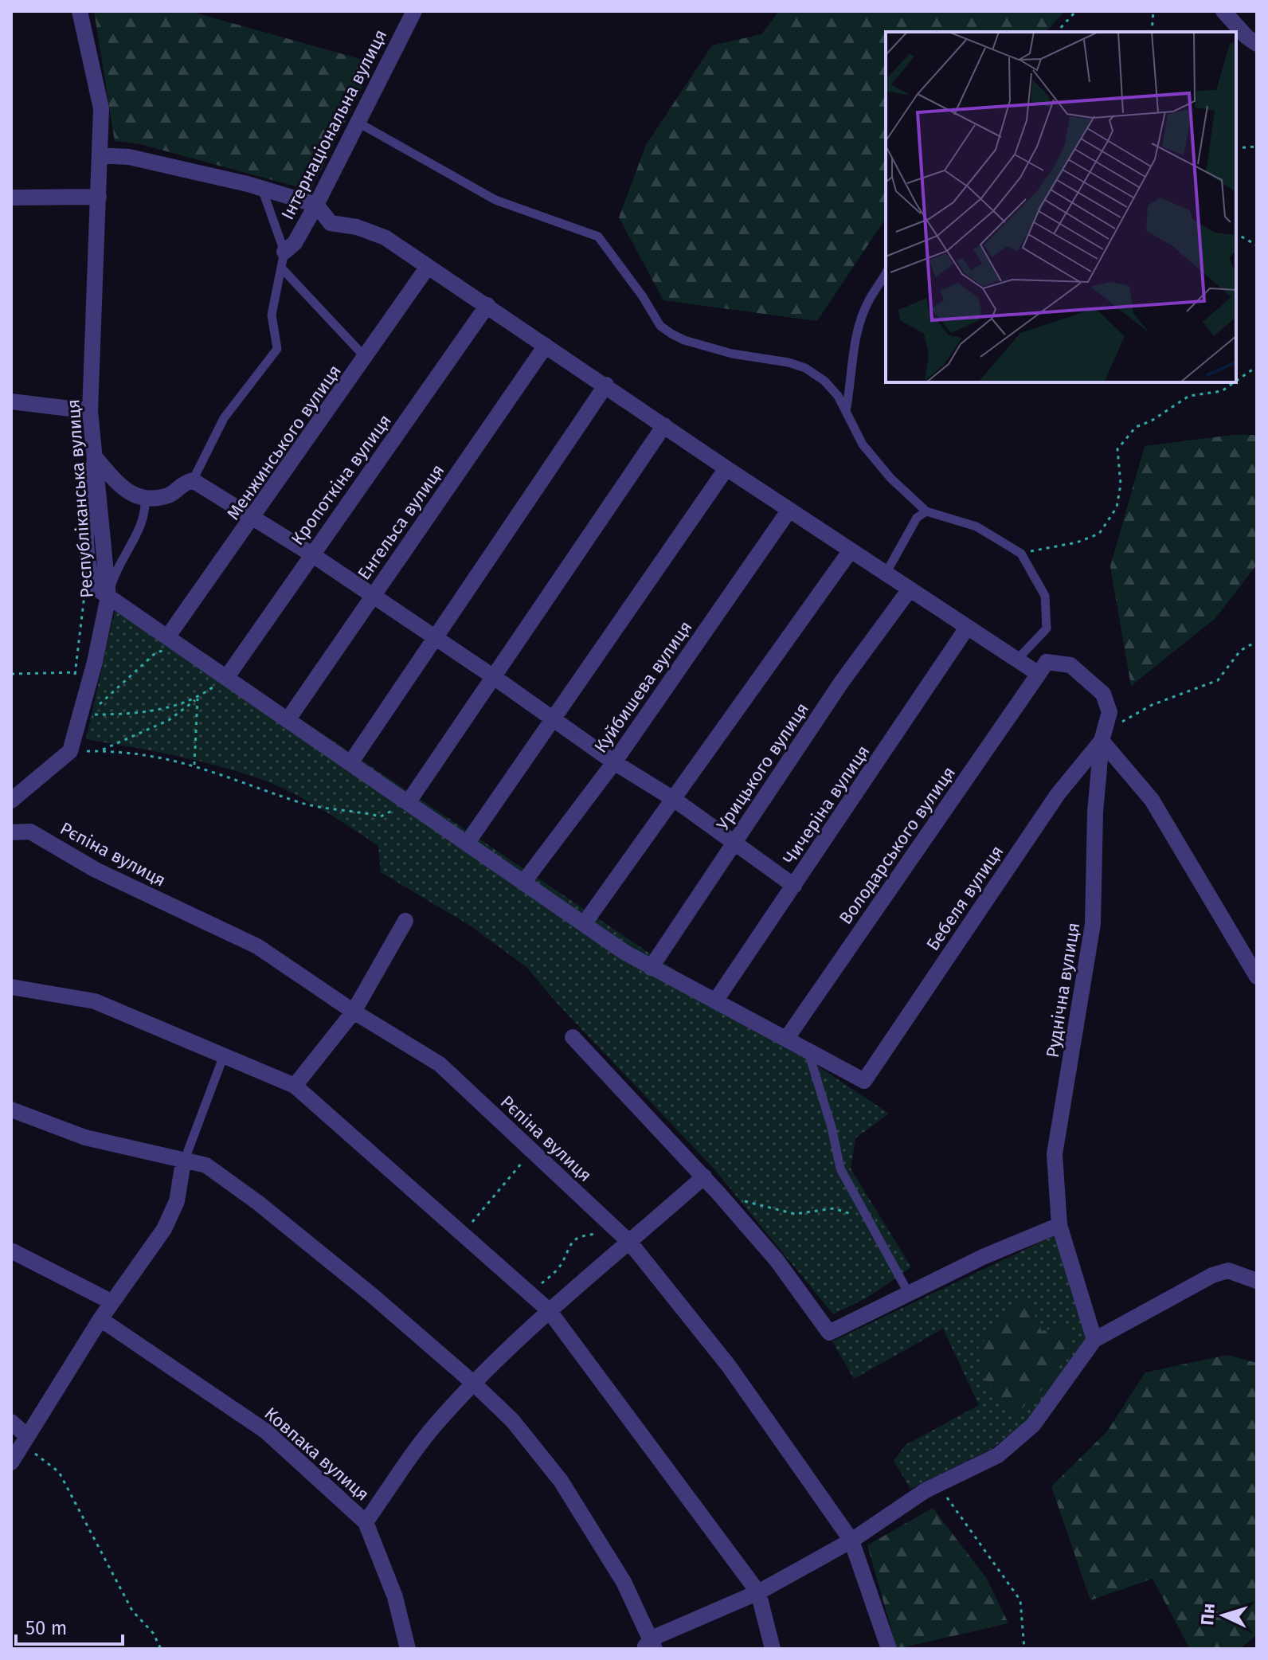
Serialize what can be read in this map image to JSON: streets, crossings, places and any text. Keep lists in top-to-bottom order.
{
  "streets": {
    "street": [
      "Інтернаціональна вулиця",
      "Менжинського вулиця",
      "Кропоткіна вулиця",
      "Республіканська вулиця",
      "Енгельса вулиця",
      "Куйбишева вулиця",
      "Урицького вулиця",
      "Чичеріна вулиця",
      "Володарського вулиця",
      "Рєпіна вулиця",
      "Бебеля вулиця",
      "Руднічна вулиця",
      "Ковпака вулиця"
    ]
  },
  "crossings": [
    ["Володарського вулиця", "Руднічна вулиця"],
    ["Бебеля вулиця", "Руднічна вулиця"]
  ],
  "scale_bar": "50 m",
  "north": "left"
}
